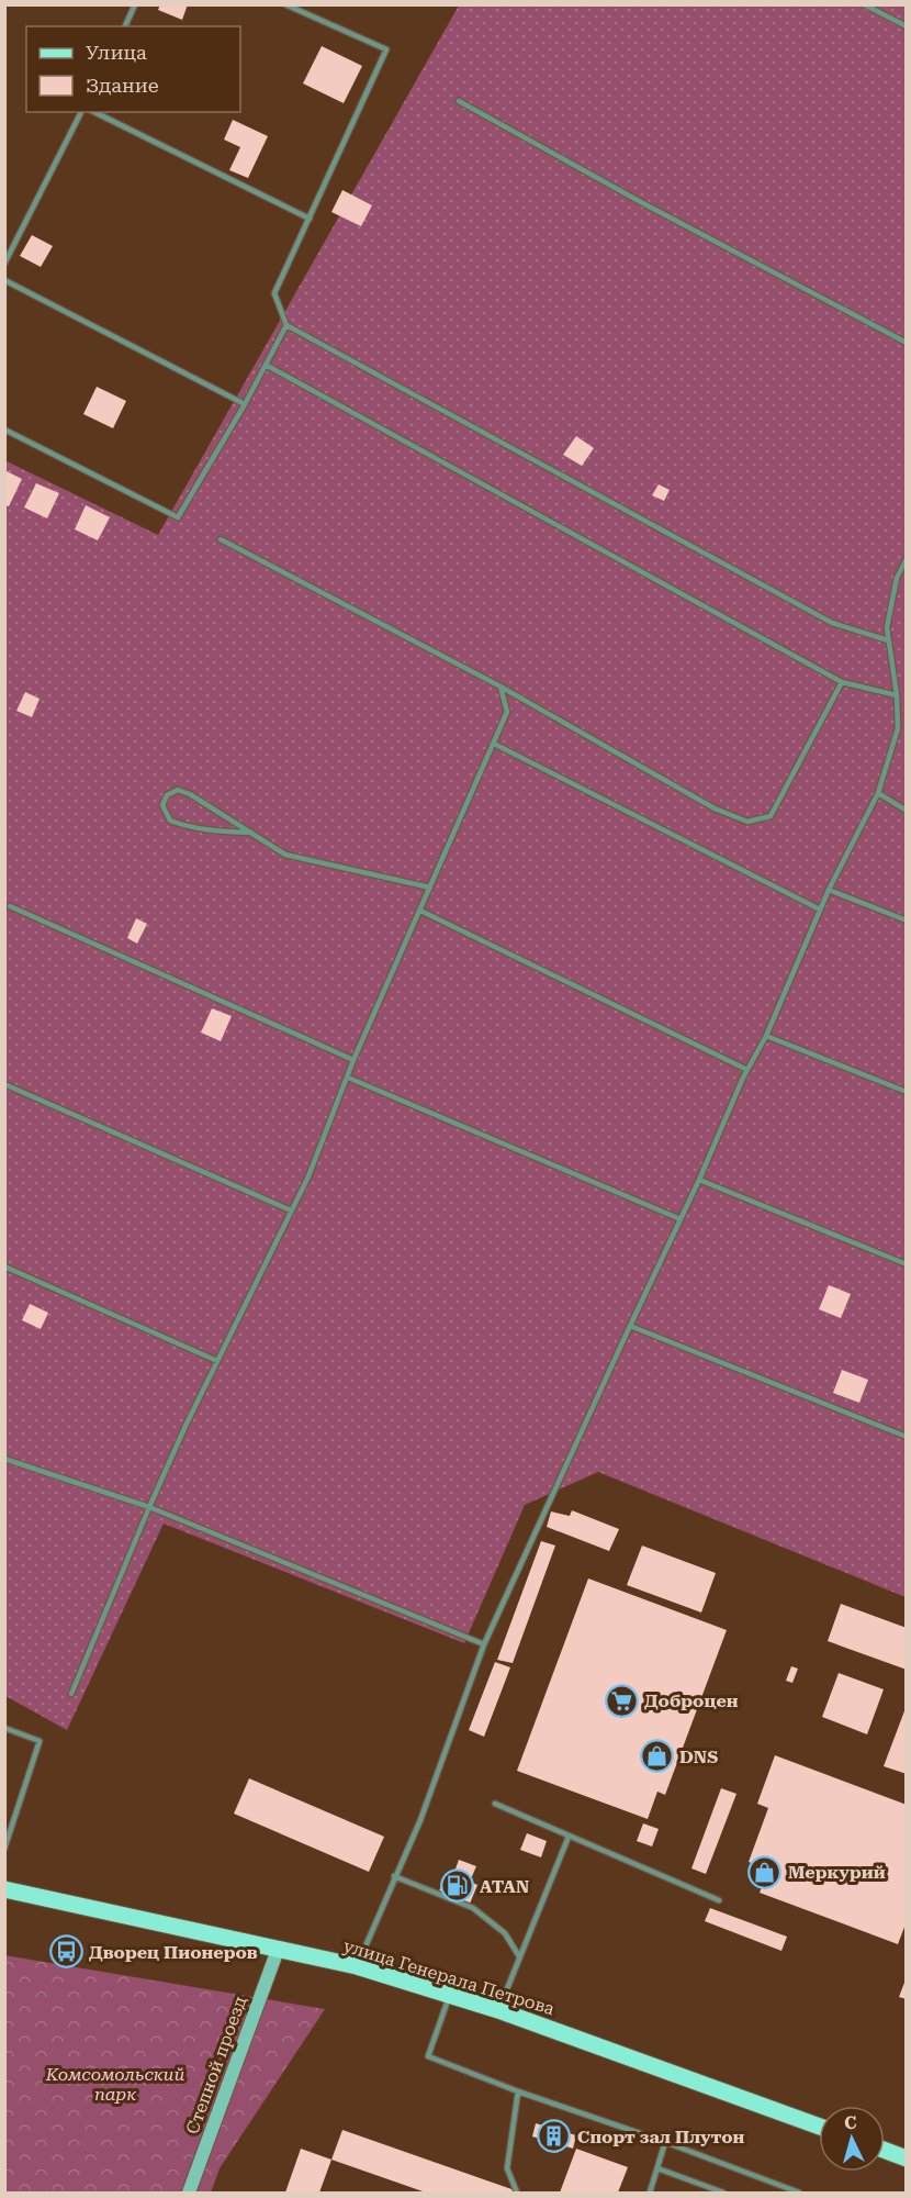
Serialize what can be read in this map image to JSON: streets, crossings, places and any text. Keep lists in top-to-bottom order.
{
  "streets": {
    "main road": ["улица Генерала Петрова", "Степной проезд"]
  },
  "crossings": [
    ["улица Генерала Петрова", "Степной проезд"]
  ],
  "parks": ["Комсомольский парк"],
  "places": {
    "supermarket": ["Доброцен"],
    "shop": ["DNS", "Меркурий"],
    "fuel station": ["ATAN"],
    "bus stop": ["Дворец Пионеров"],
    "building": ["Спорт зал Плутон"]
  },
  "legend": ["Улица", "Здание"],
  "north": "top"
}
